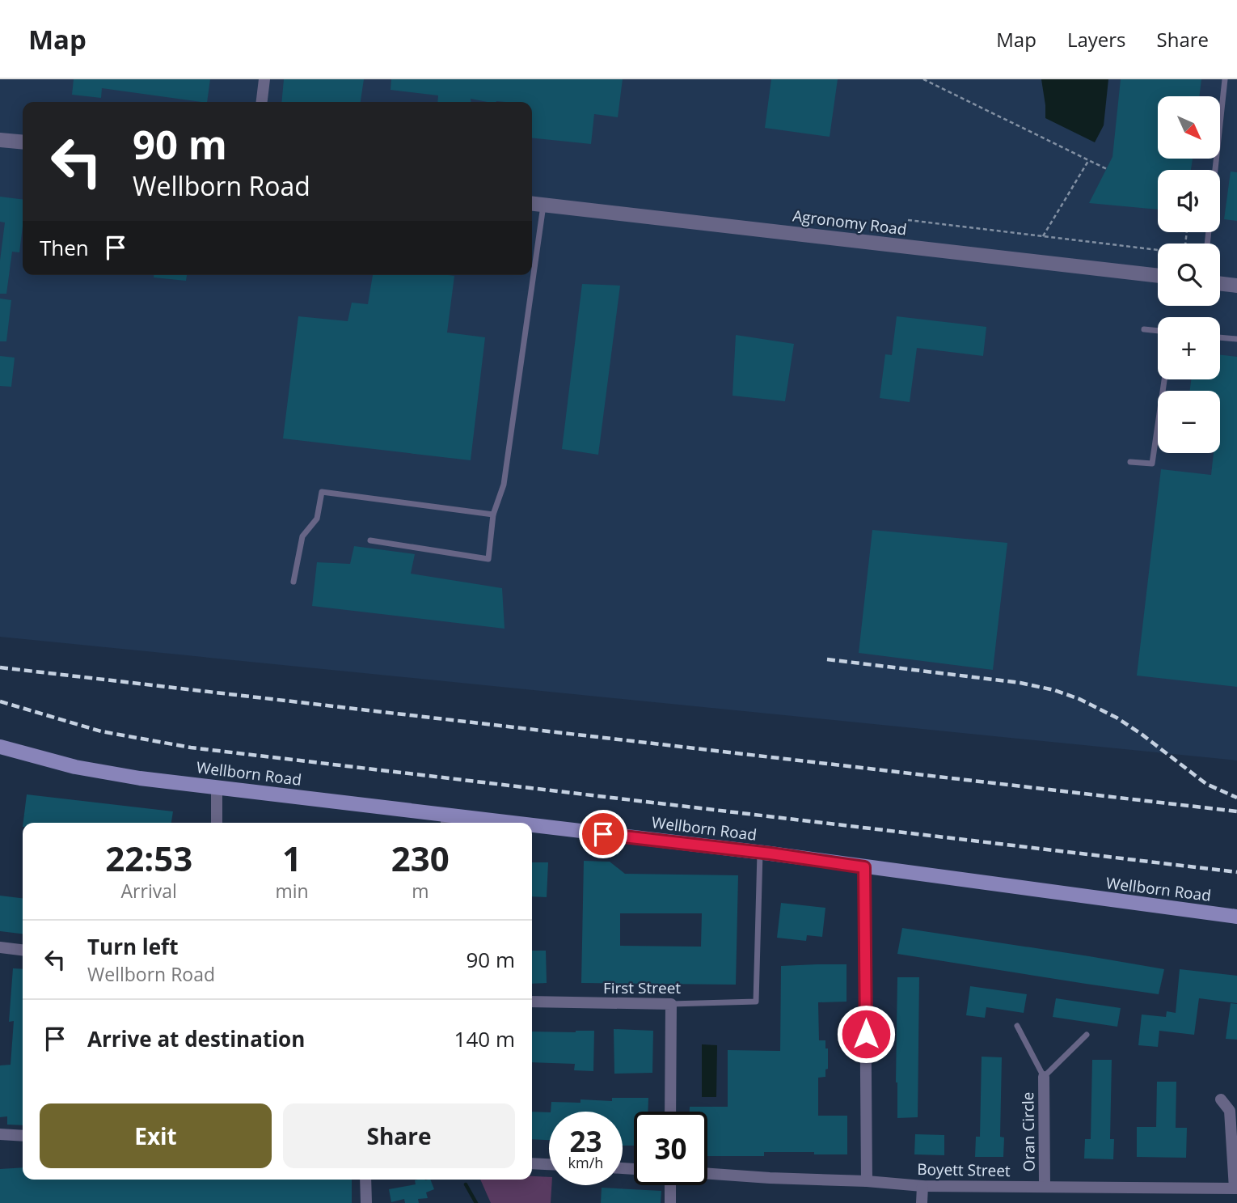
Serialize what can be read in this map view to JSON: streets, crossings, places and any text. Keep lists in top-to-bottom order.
{
  "streets": {
    "main road": ["Wellborn Road"],
    "street": [
      "Agronomy Road",
      "First Street",
      "Oran Circle",
      "Boyett Street"
    ]
  },
  "crossings": [
    ["Wellborn Road", "First Street"],
    ["Oran Circle", "Boyett Street"]
  ],
  "north": "bottom right",
  "page": {
    "header": "Map",
    "nav": ["Map", "Layers", "Share"],
    "map_buttons": ["+", "−"],
    "turn": ["90 m", "Wellborn Road"],
    "then": "Then",
    "eta": [
      "22:53",
      "Arrival",
      "1",
      "min",
      "230",
      "m"
    ],
    "list": [
      {
        "name": "Turn left",
        "note": "Wellborn Road",
        "value": "90 m"
      },
      {
        "name": "Arrive at destination",
        "value": "140 m"
      }
    ],
    "buttons": ["Exit", "Share"],
    "speed": "23 km/h",
    "limit": "30"
  }
}
